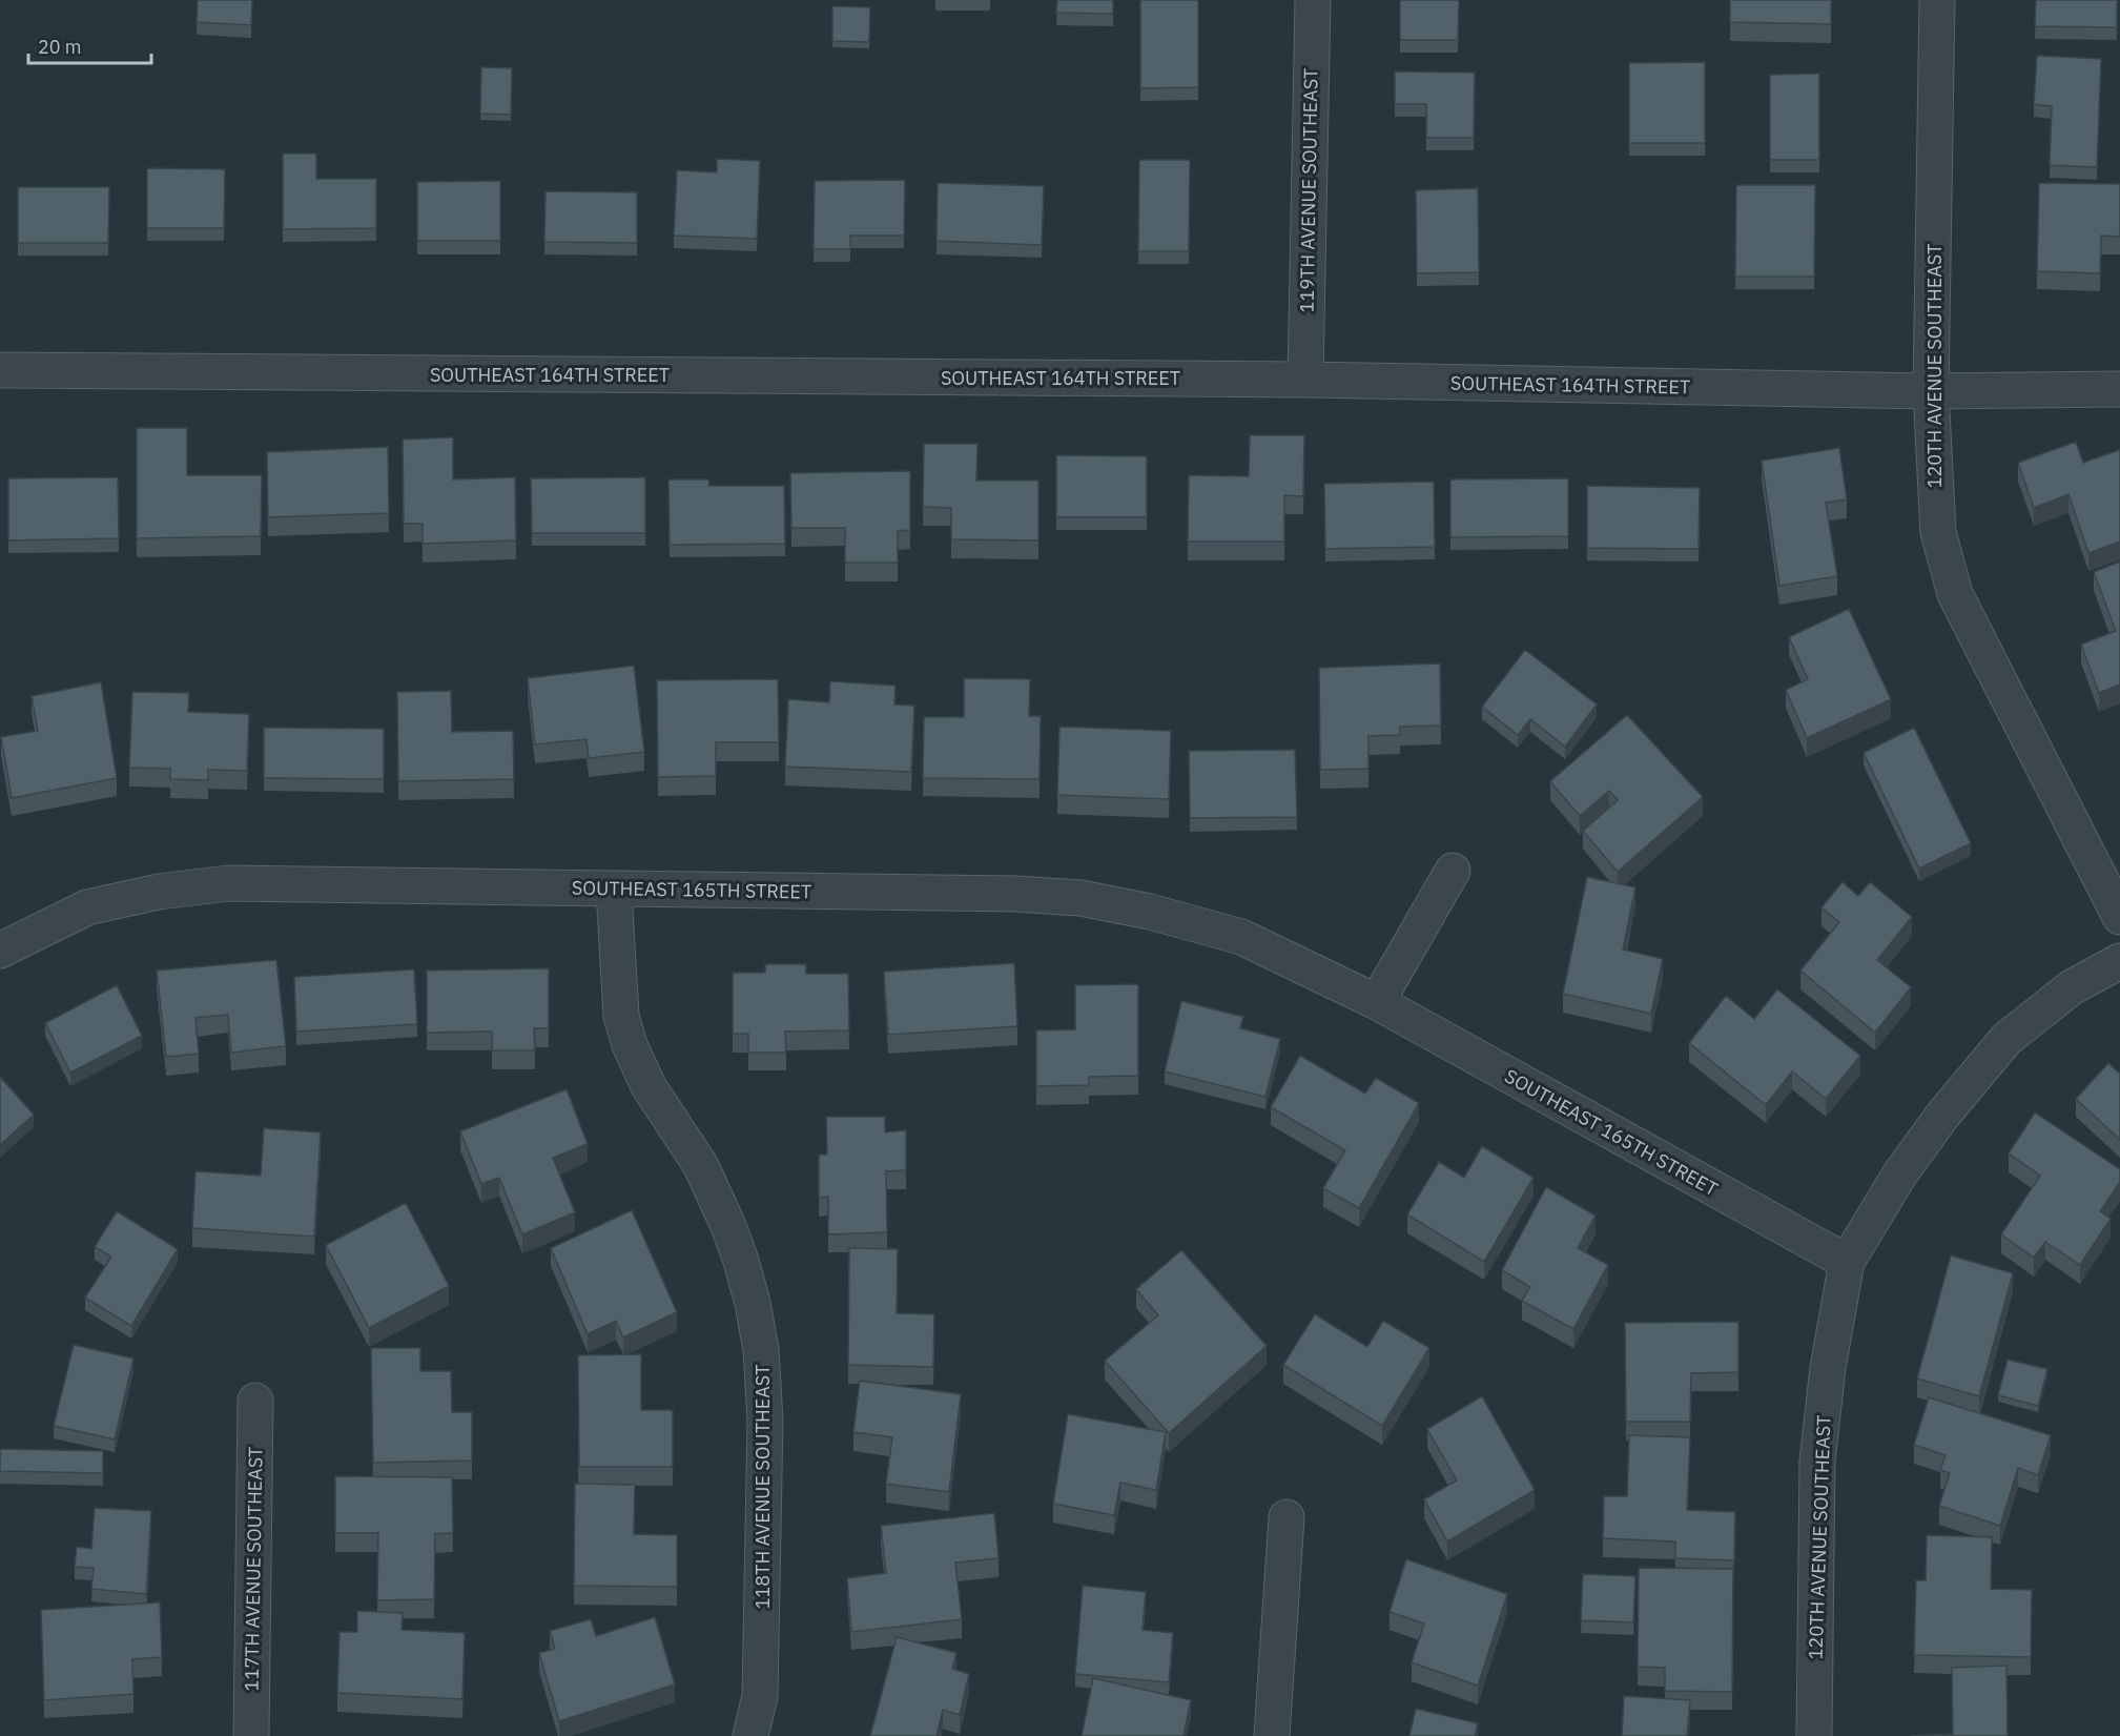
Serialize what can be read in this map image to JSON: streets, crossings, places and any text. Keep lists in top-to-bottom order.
{
  "streets": {
    "street": [
      "119TH AVENUE SOUTHEAST",
      "120TH AVENUE SOUTHEAST",
      "SOUTHEAST 164TH STREET",
      "SOUTHEAST 165TH STREET",
      "118TH AVENUE SOUTHEAST",
      "117TH AVENUE SOUTHEAST"
    ]
  },
  "crossings": [
    ["119TH AVENUE SOUTHEAST", "SOUTHEAST 164TH STREET"],
    ["120TH AVENUE SOUTHEAST", "SOUTHEAST 164TH STREET"],
    ["120TH AVENUE SOUTHEAST", "SOUTHEAST 165TH STREET"],
    ["SOUTHEAST 165TH STREET", "118TH AVENUE SOUTHEAST"]
  ],
  "scale_bar": "20 m"
}
